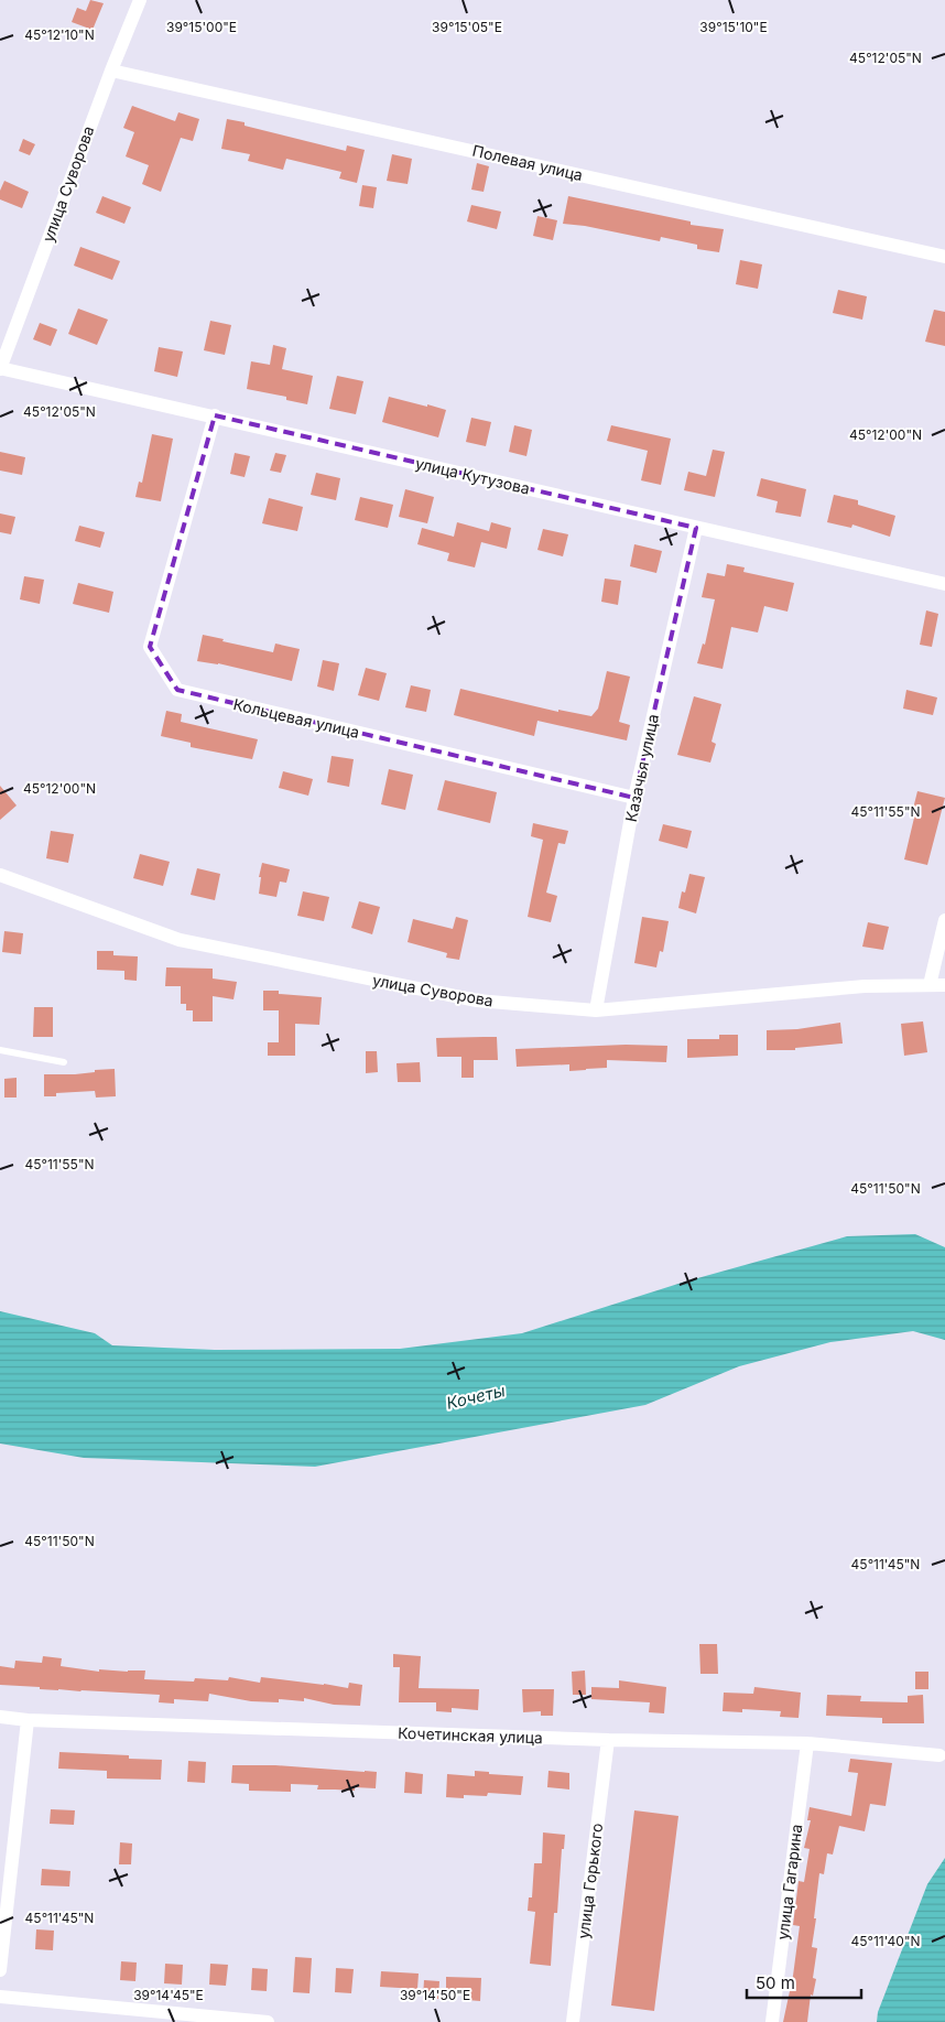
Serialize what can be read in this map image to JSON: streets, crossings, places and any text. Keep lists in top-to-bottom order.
{
  "streets": {
    "street": [
      "Полевая улица",
      "улица Суворова",
      "улица Кутузова",
      "Кольцевая улица",
      "Казачья улица",
      "Кочетинская улица",
      "улица Горького",
      "улица Гагарина"
    ]
  },
  "crossings": [
    ["Полевая улица", "улица Суворова"],
    ["улица Суворова", "улица Кутузова"],
    ["улица Суворова", "Казачья улица"],
    ["улица Кутузова", "Кольцевая улица"],
    ["улица Кутузова", "Казачья улица"],
    ["Кольцевая улица", "Казачья улица"],
    ["Кочетинская улица", "улица Горького"],
    ["Кочетинская улица", "улица Гагарина"]
  ],
  "water": ["Кочеты"],
  "scale_bar": "50 m",
  "coordinates": [
    "39°15'00\"E",
    "39°15'05\"E",
    "39°15'10\"E",
    "45°12'10\"N",
    "45°12'05\"N",
    "45°12'00\"N",
    "45°11'55\"N",
    "45°11'50\"N",
    "45°11'45\"N",
    "45°11'40\"N",
    "39°14'45\"E",
    "39°14'50\"E"
  ]
}
